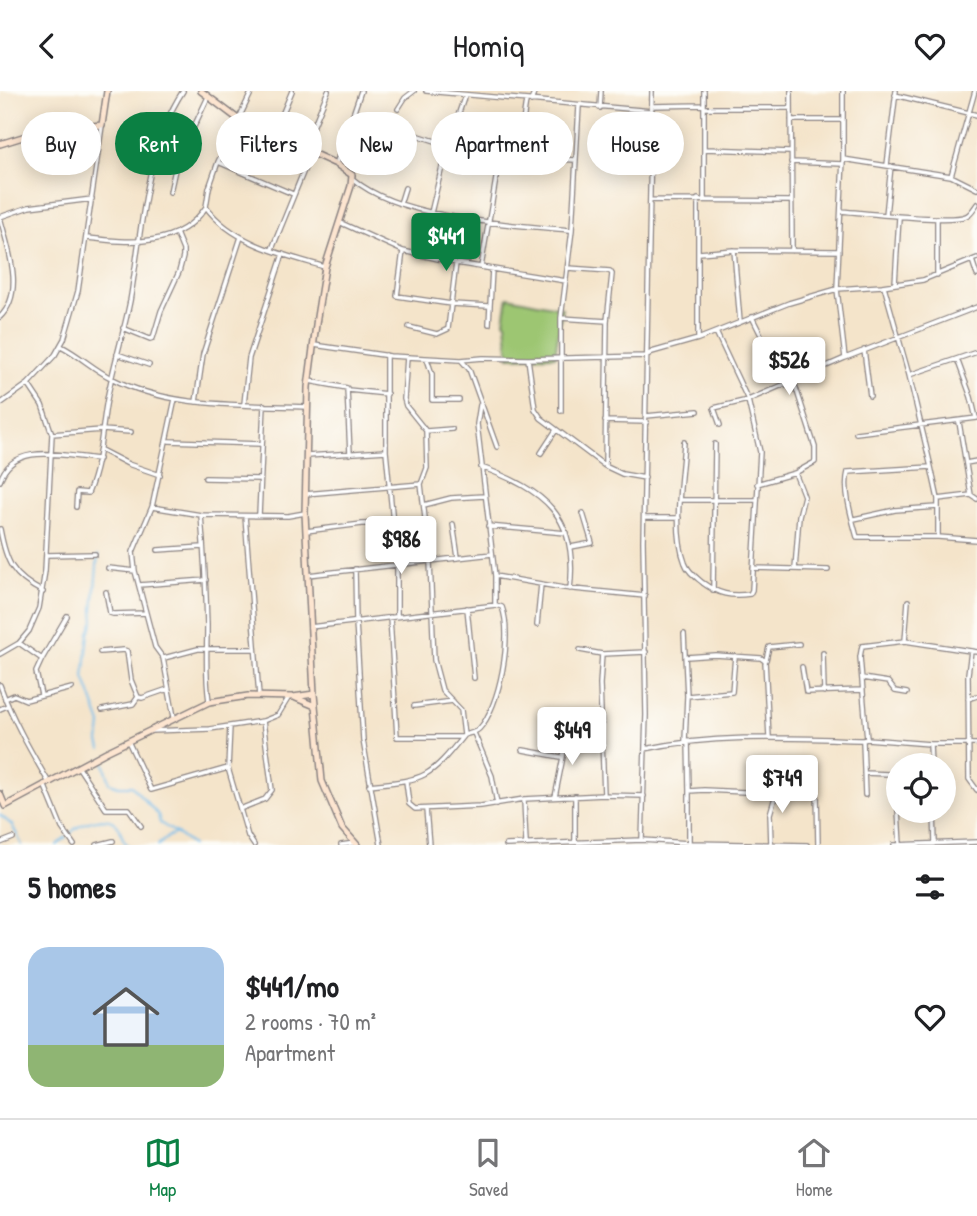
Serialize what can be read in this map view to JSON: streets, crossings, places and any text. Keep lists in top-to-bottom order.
{
  "page": {
    "header": "Homiq",
    "chip": [
      "Buy",
      "Rent",
      "Filters",
      "New",
      "Apartment",
      "House"
    ],
    "price": [
      "$441",
      "$526",
      "$986",
      "$449",
      "$749"
    ],
    "heading": "5 homes",
    "list": [
      {
        "name": "$441/mo",
        "note": "2 rooms · 70 m² · Apartment"
      }
    ],
    "tabs": ["Map", "Saved", "Home"]
  }
}
